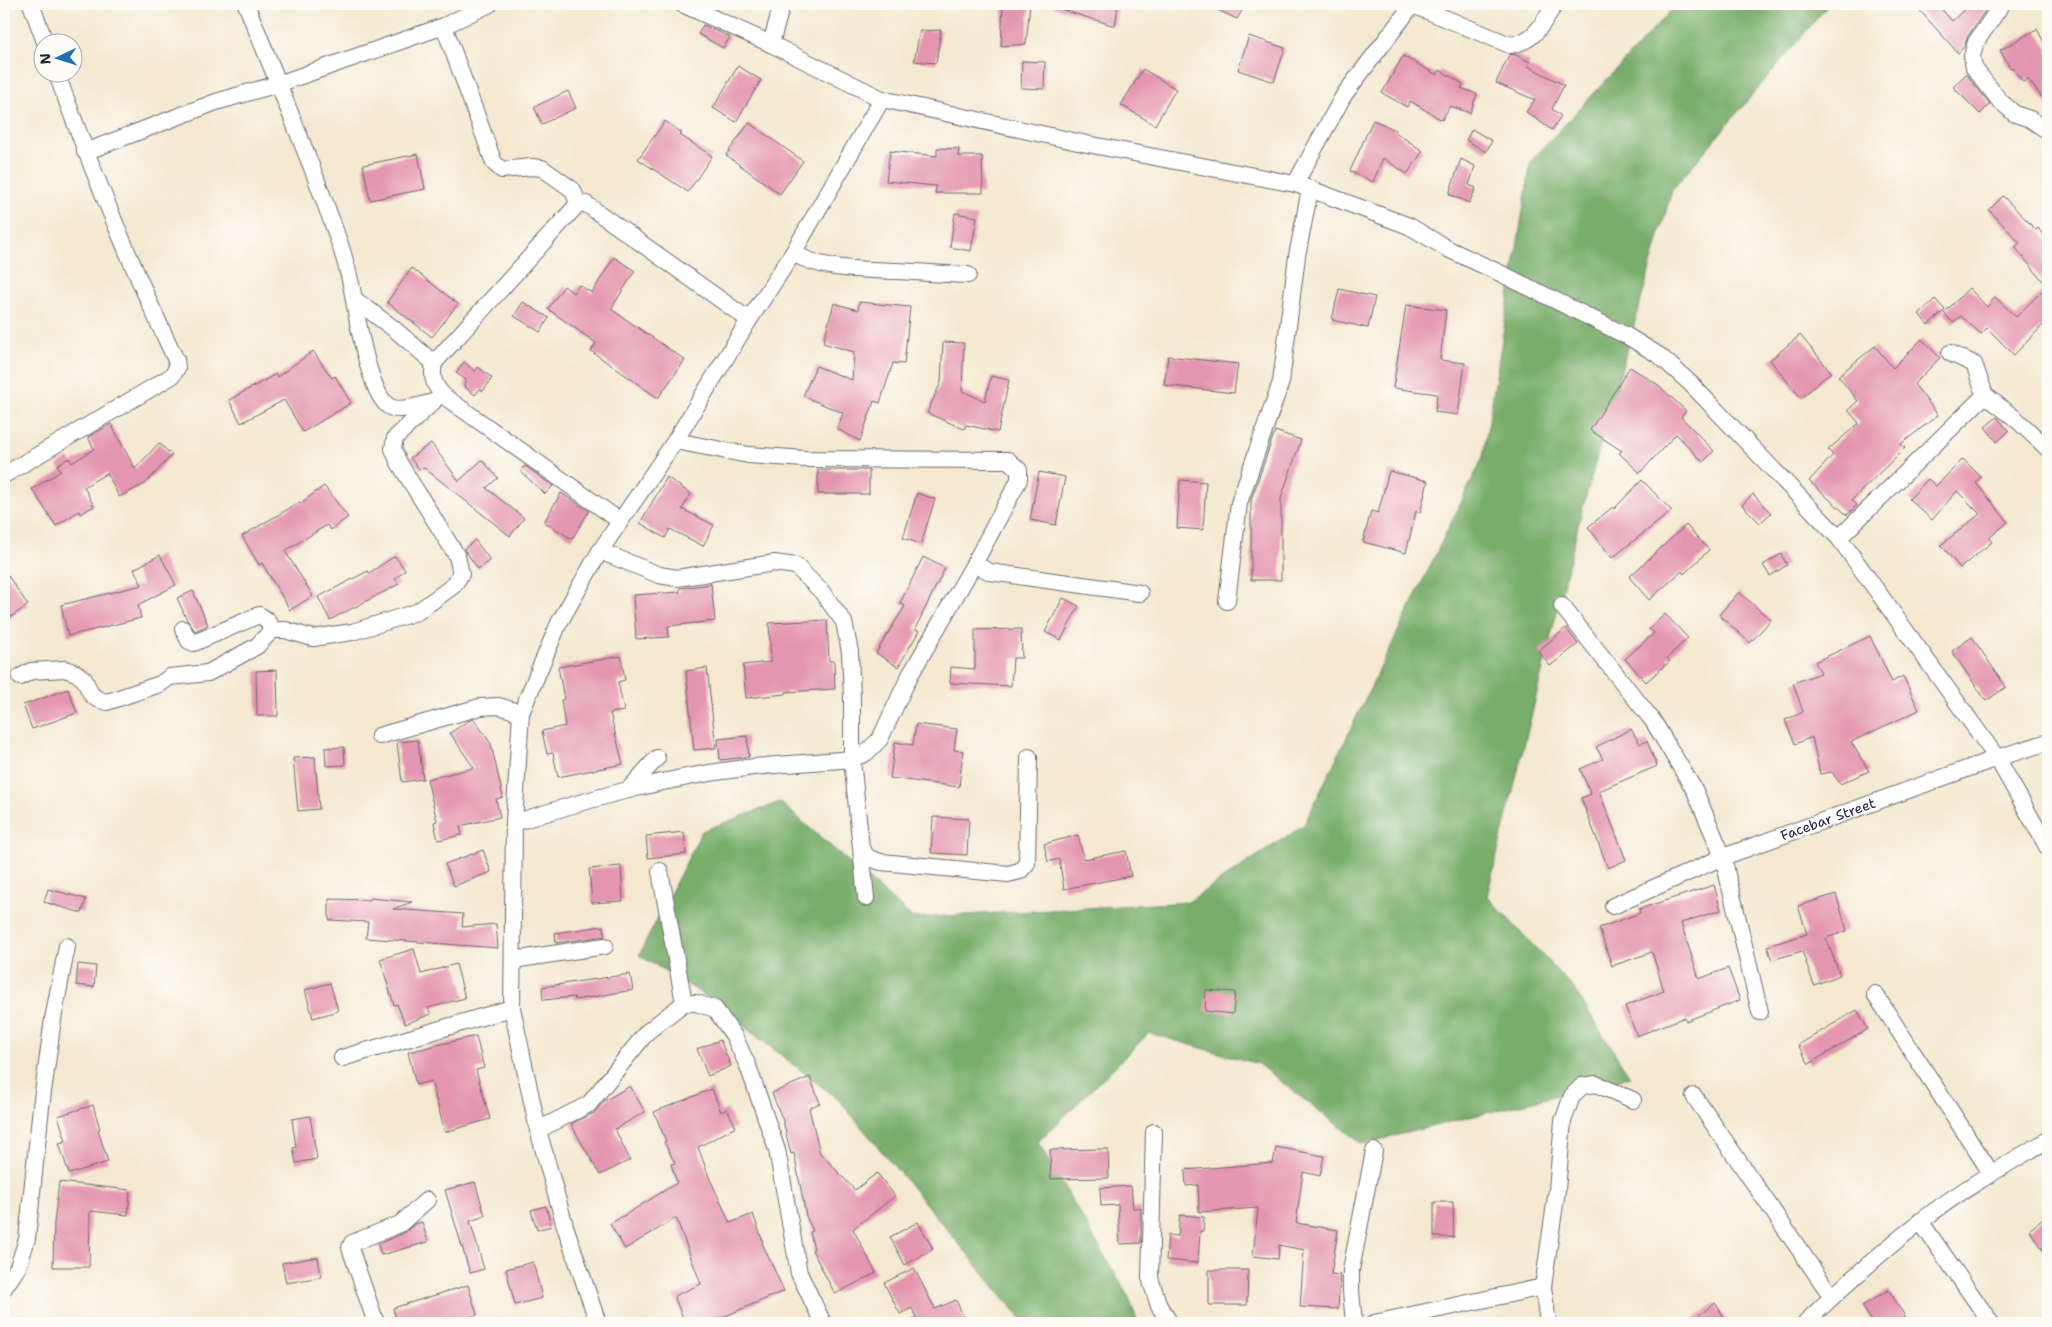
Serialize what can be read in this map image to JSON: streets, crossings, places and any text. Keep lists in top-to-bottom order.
{
  "streets": {
    "street": ["Facebar Street"]
  },
  "north": "left"
}
